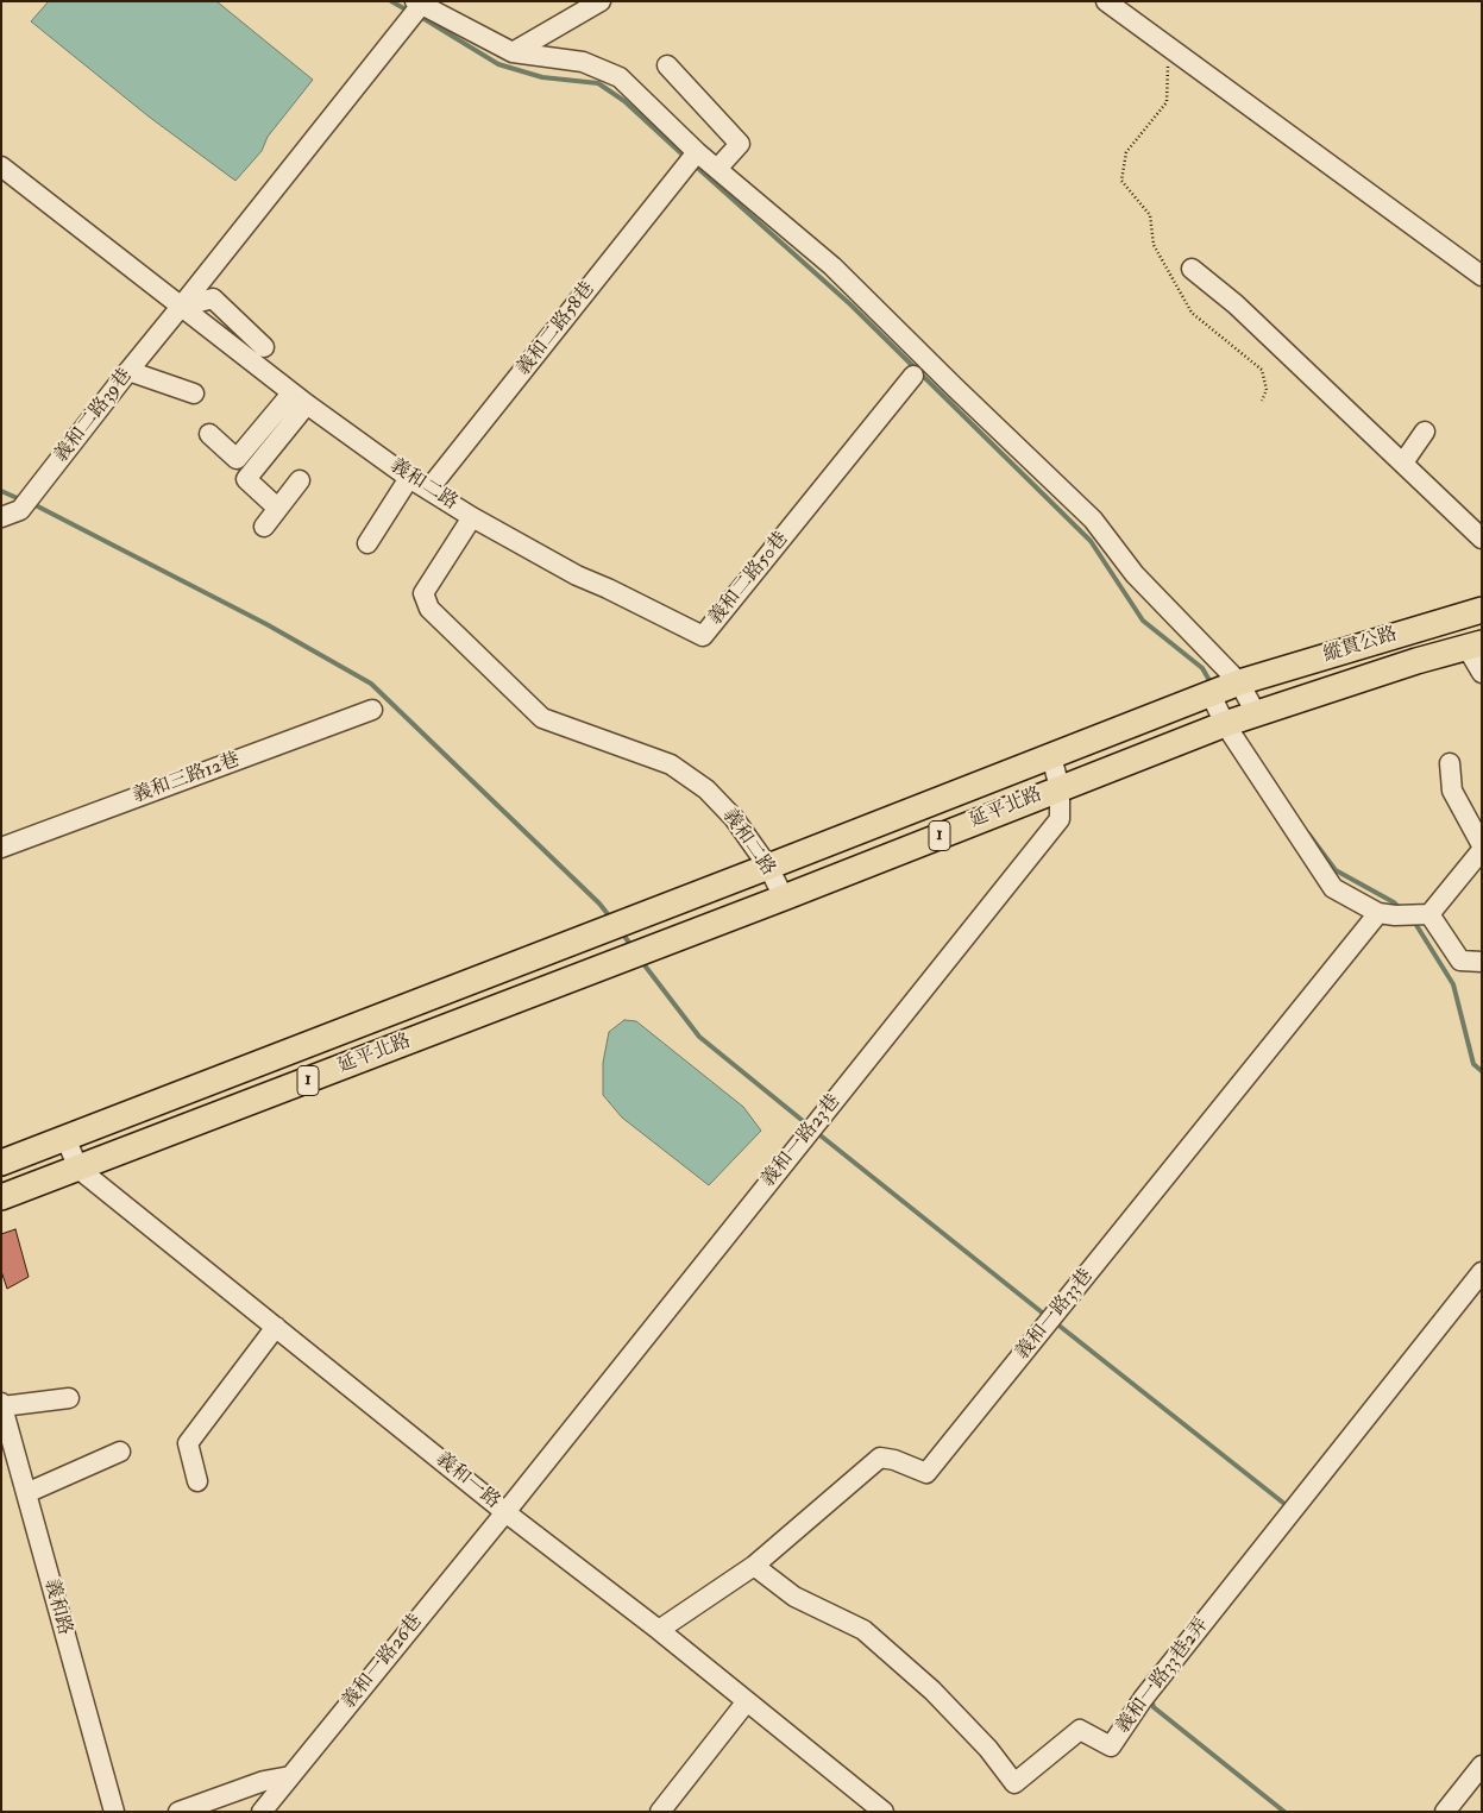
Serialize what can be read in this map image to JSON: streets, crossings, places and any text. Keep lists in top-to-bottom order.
{
  "streets": {
    "main road": ["縱貫公路", "延平北路", "1"],
    "street": [
      "義和二路58巷",
      "義和二路39巷",
      "義和二路",
      "義和二路50巷",
      "義和三路12巷",
      "義和一路23巷",
      "義和一路33巷",
      "義和一路",
      "義和路",
      "義和一路26巷",
      "義和一路33巷2弄"
    ]
  },
  "crossings": [
    ["義和二路58巷", "義和二路"],
    ["義和二路39巷", "義和二路"],
    ["義和二路", "義和二路50巷"],
    ["義和二路", "延平北路"],
    ["縱貫公路", "1"],
    ["延平北路", "1"],
    ["延平北路", "義和一路23巷"],
    ["延平北路", "義和一路"],
    ["義和一路23巷", "義和一路"],
    ["義和一路23巷", "義和一路26巷"],
    ["義和一路33巷", "義和一路"],
    ["義和一路33巷", "義和一路33巷2弄"],
    ["義和一路", "義和一路26巷"]
  ]
}
